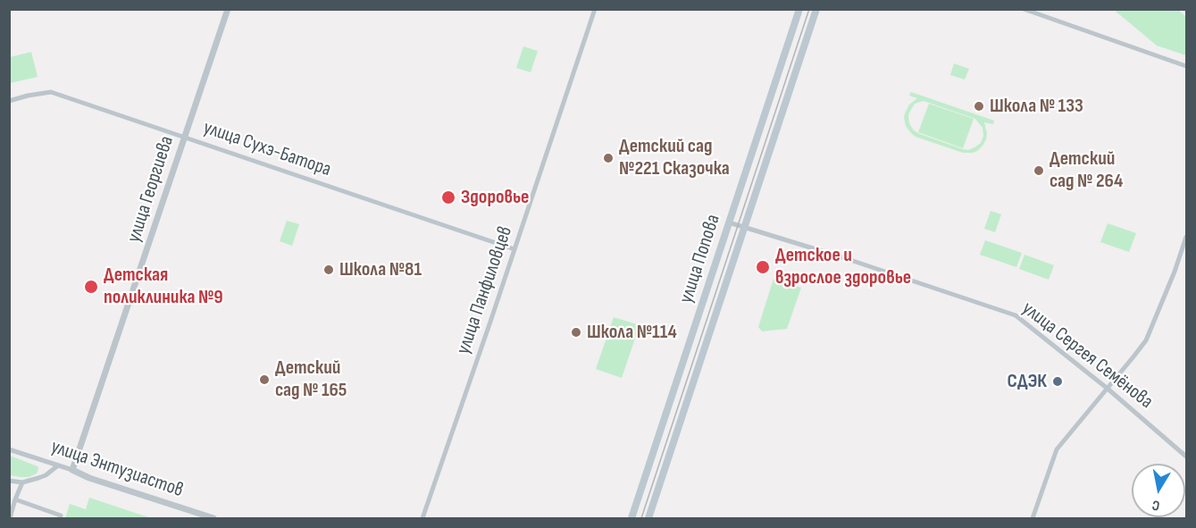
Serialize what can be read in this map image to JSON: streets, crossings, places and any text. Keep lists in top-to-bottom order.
{
  "streets": {
    "main road": ["улица Попова"],
    "street": [
      "улица Сухэ-Батора",
      "улица Георгиева",
      "улица Панфиловцев",
      "улица Сергея Семёнова",
      "улица Энтузиастов"
    ]
  },
  "crossings": [
    ["улица Сухэ-Батора", "улица Георгиева"],
    ["улица Сухэ-Батора", "улица Панфиловцев"],
    ["улица Георгиева", "улица Энтузиастов"],
    ["улица Попова", "улица Сергея Семёнова"]
  ],
  "places": [
    "Школа № 133",
    "Детский сад №221 Сказочка",
    "Детский сад № 264",
    "Здоровье",
    "Детское и взрослое здоровье",
    "Школа №81",
    "Детская поликлиника №9",
    "Школа №114",
    "Детский сад № 165",
    "СДЭК"
  ],
  "north": "bottom"
}
